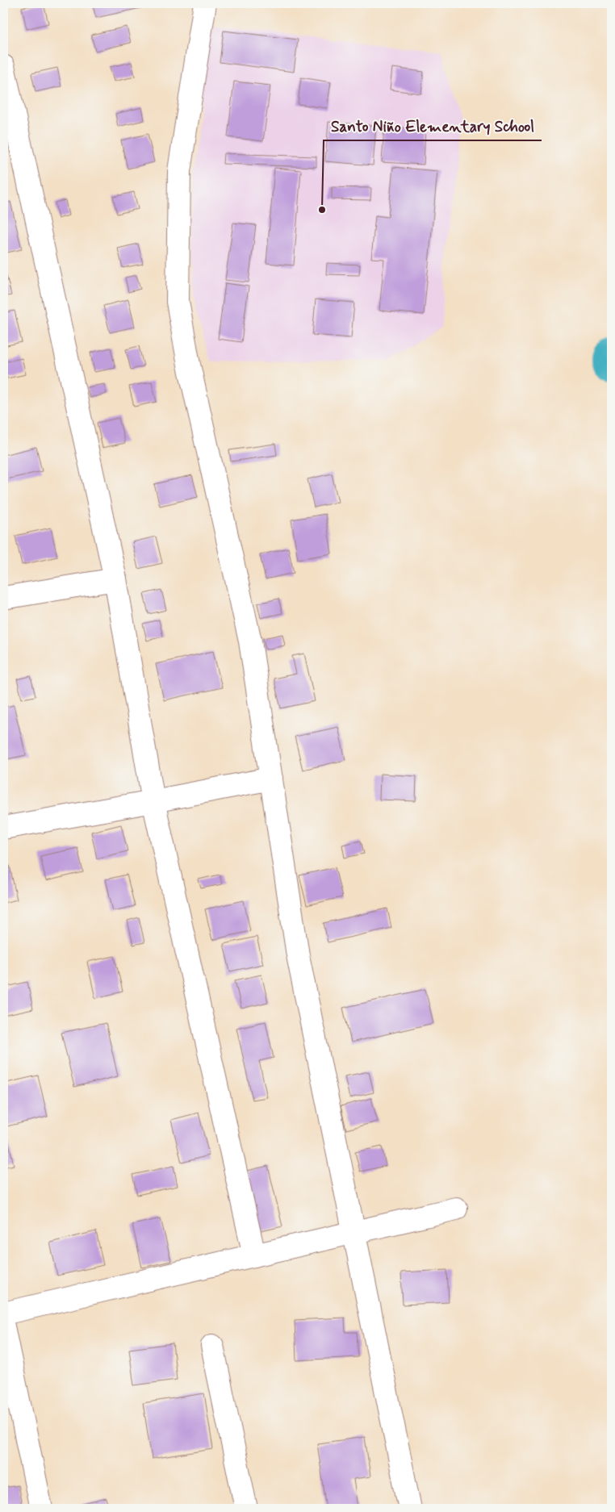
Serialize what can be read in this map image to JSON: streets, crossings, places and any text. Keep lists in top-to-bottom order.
{
  "places": ["Santo Niño Elementary School"]
}
